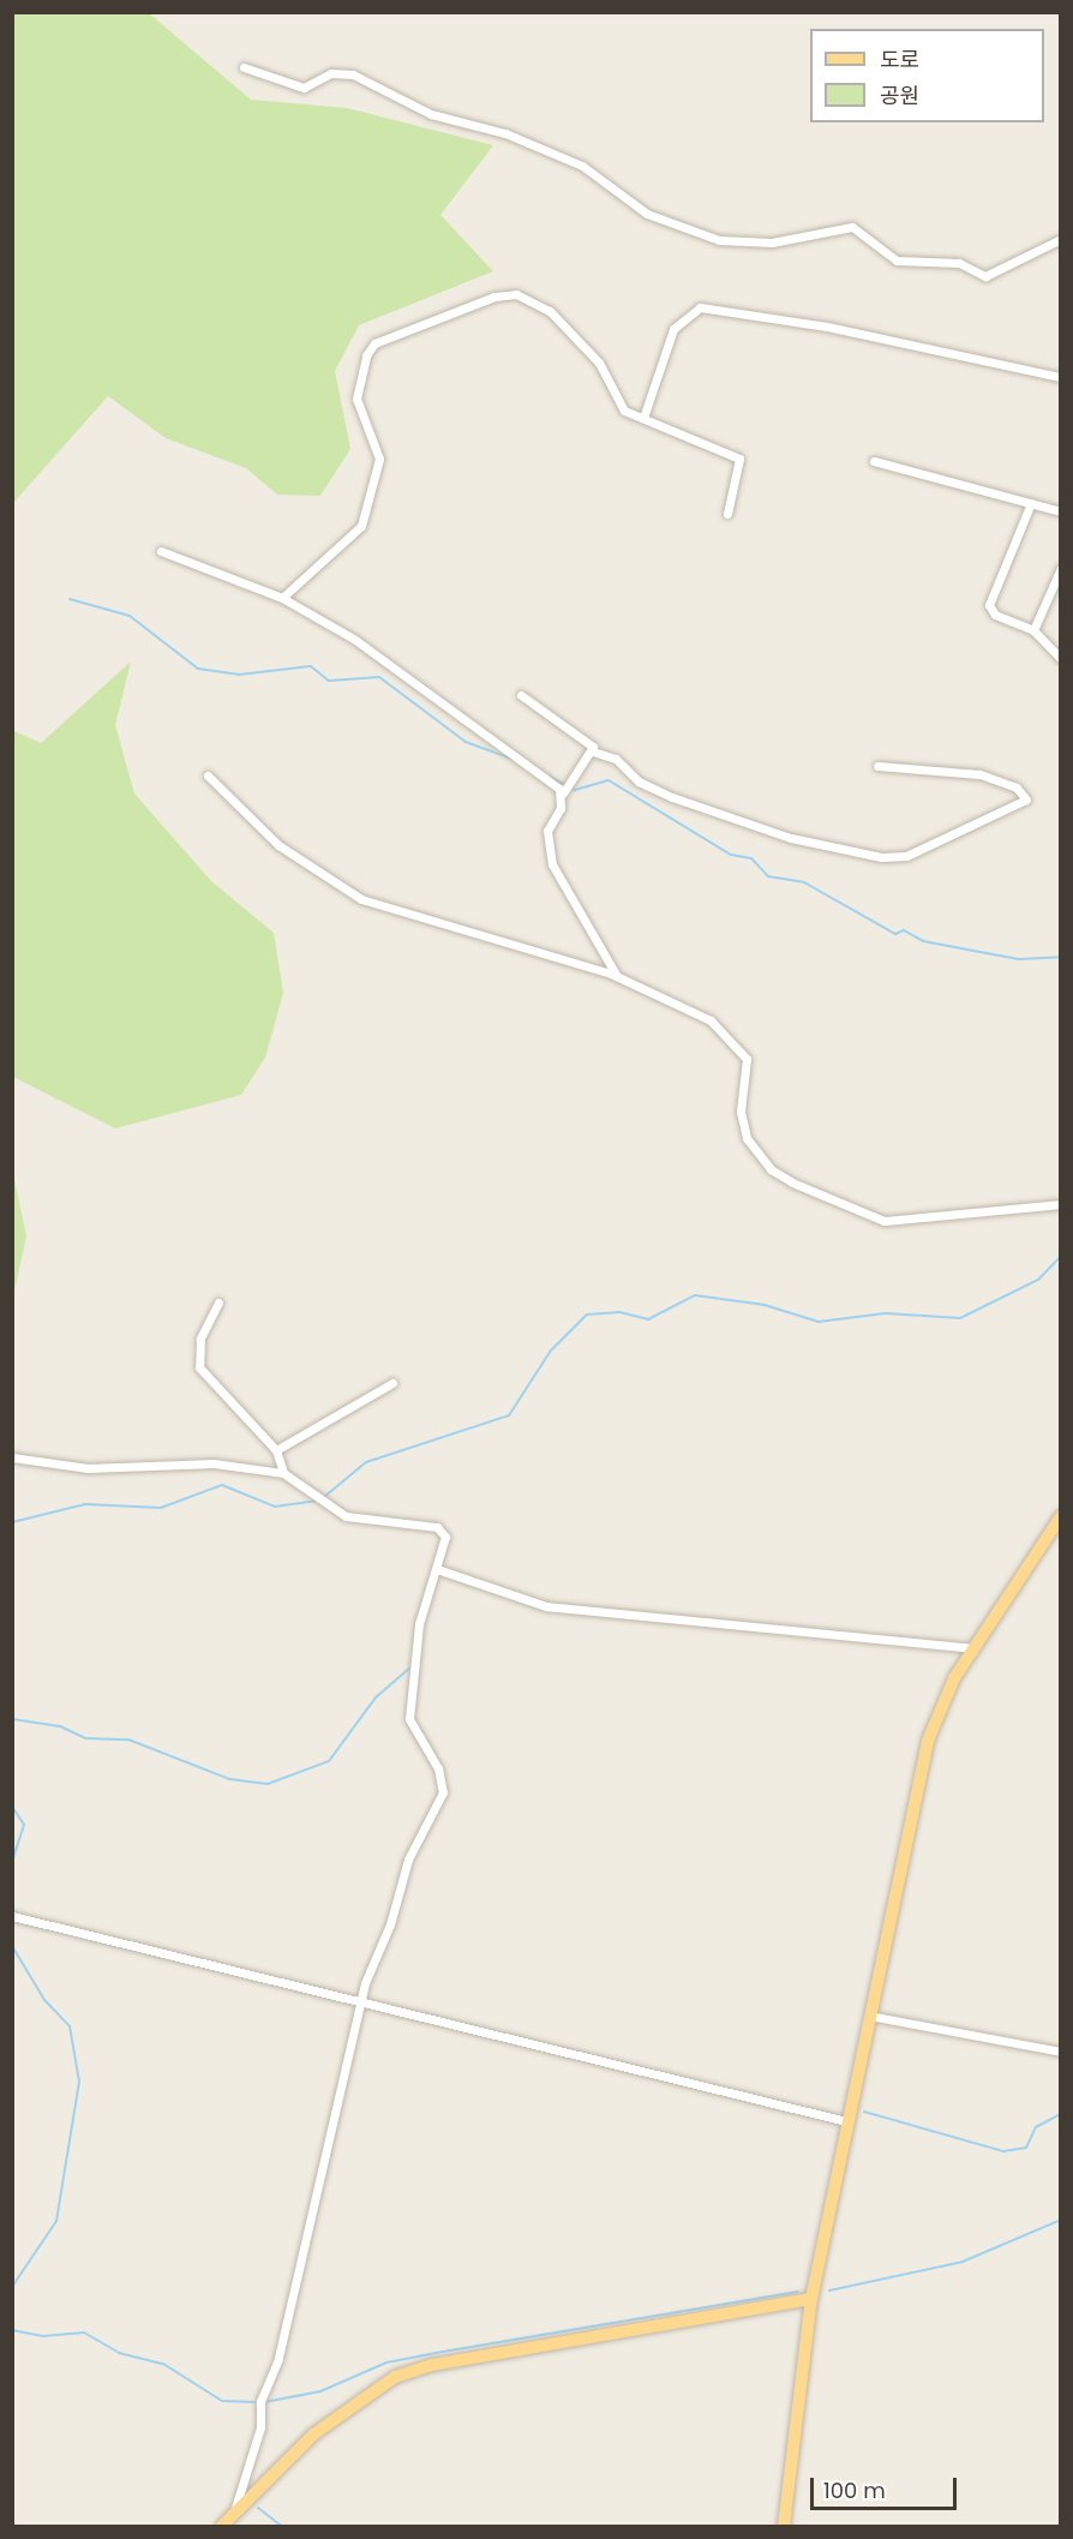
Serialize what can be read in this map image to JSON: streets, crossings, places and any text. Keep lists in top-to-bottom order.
{
  "legend": ["도로", "공원"],
  "scale_bar": "100 m"
}
